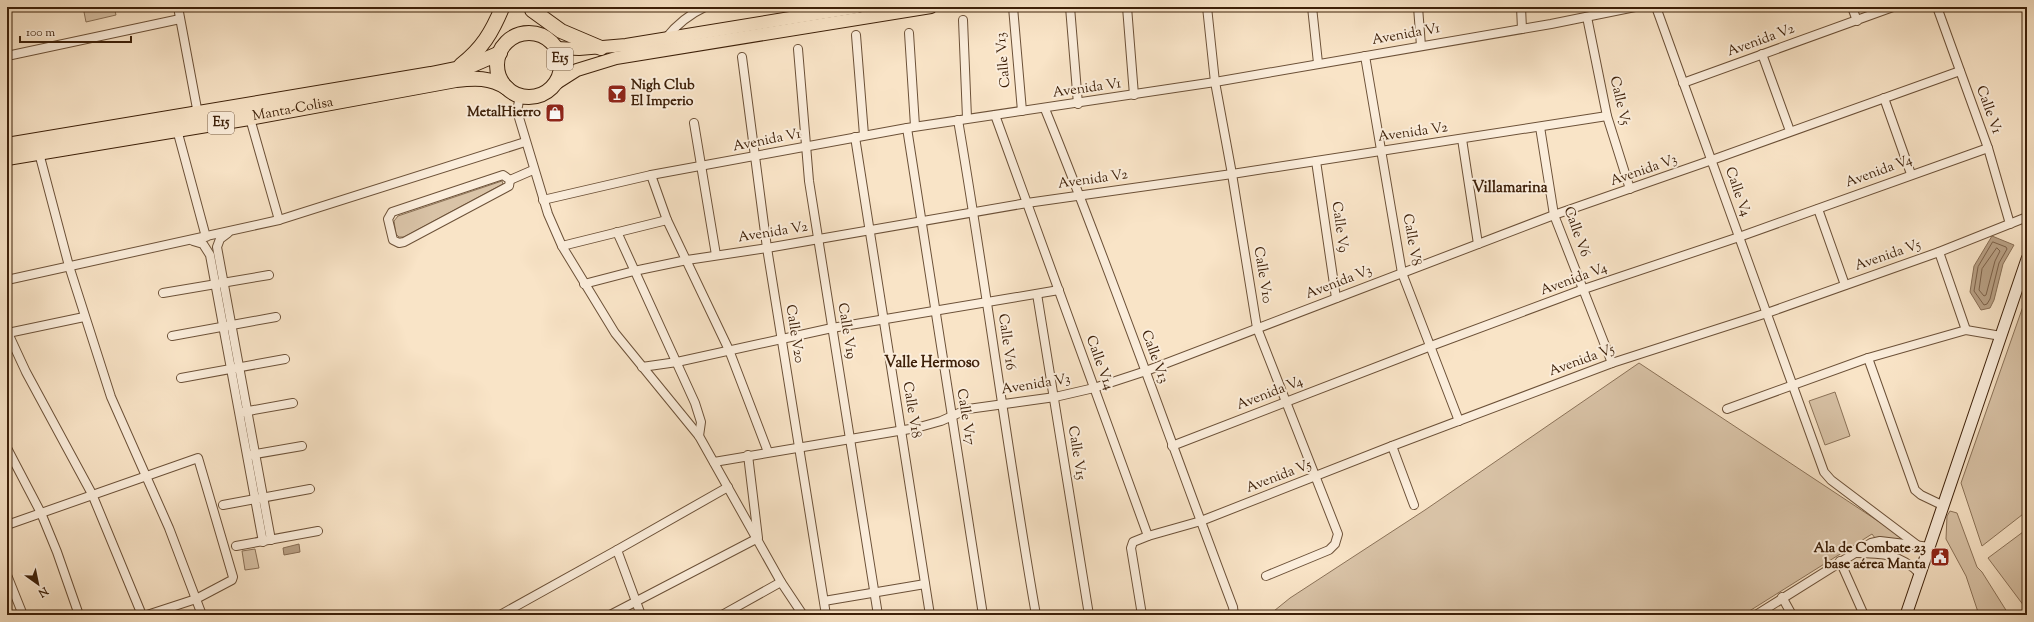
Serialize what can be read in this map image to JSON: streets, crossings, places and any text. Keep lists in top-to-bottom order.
{
  "streets": {
    "highway": ["E15", "Manta-Colisa"],
    "street": [
      "Avenida V1",
      "Avenida V2",
      "Calle V13",
      "Calle V5",
      "Calle V1",
      "Avenida V3",
      "Avenida V4",
      "Calle V4",
      "Calle V9",
      "Calle V6",
      "Calle V8",
      "Avenida V5",
      "Calle V10",
      "Calle V19",
      "Calle V20",
      "Calle V16",
      "Calle V14",
      "Calle V18",
      "Calle V17",
      "Calle V15"
    ]
  },
  "crossings": [
    ["Avenida V1", "Calle V13"],
    ["Avenida V1", "Calle V5"],
    ["Avenida V1", "Calle V8"],
    ["Avenida V1", "Calle V10"],
    ["Avenida V1", "Calle V19"],
    ["Avenida V1", "Calle V20"],
    ["Avenida V1", "Calle V16"],
    ["Avenida V1", "Calle V14"],
    ["Avenida V1", "Calle V18"],
    ["Avenida V1", "Calle V17"],
    ["Avenida V2", "Calle V13"],
    ["Avenida V2", "Calle V5"],
    ["Avenida V2", "Calle V4"],
    ["Avenida V2", "Calle V9"],
    ["Avenida V2", "Calle V6"],
    ["Avenida V2", "Calle V8"],
    ["Avenida V2", "Calle V10"],
    ["Avenida V2", "Calle V19"],
    ["Avenida V2", "Calle V20"],
    ["Avenida V2", "Calle V16"],
    ["Avenida V2", "Calle V14"],
    ["Avenida V2", "Calle V18"],
    ["Avenida V2", "Calle V17"],
    ["E15", "Manta-Colisa"],
    ["Calle V13", "Avenida V3"],
    ["Calle V13", "Avenida V4"],
    ["Calle V13", "Avenida V5"],
    ["Calle V5", "Avenida V3"],
    ["Calle V1", "Avenida V3"],
    ["Calle V1", "Avenida V4"],
    ["Calle V1", "Avenida V5"],
    ["Avenida V3", "Calle V4"],
    ["Avenida V3", "Calle V9"],
    ["Avenida V3", "Calle V6"],
    ["Avenida V3", "Calle V8"],
    ["Avenida V3", "Calle V10"],
    ["Avenida V3", "Calle V19"],
    ["Avenida V3", "Calle V20"],
    ["Avenida V3", "Calle V16"],
    ["Avenida V3", "Calle V14"],
    ["Avenida V3", "Calle V18"],
    ["Avenida V3", "Calle V17"],
    ["Avenida V3", "Calle V15"],
    ["Avenida V4", "Calle V4"],
    ["Avenida V4", "Calle V6"],
    ["Avenida V4", "Calle V8"],
    ["Avenida V4", "Calle V10"],
    ["Calle V4", "Avenida V5"],
    ["Calle V6", "Avenida V5"],
    ["Calle V8", "Avenida V5"],
    ["Avenida V5", "Calle V10"],
    ["Avenida V5", "Calle V14"]
  ],
  "districts": ["Villamarina", "Valle Hermoso"],
  "places": {
    "bar": ["Nigh Club El Imperio"],
    "shop": ["MetalHierro"],
    "public building": ["Ala de Combate 23 base aérea Manta"]
  },
  "scale_bar": "100 m",
  "north": "bottom right"
}
